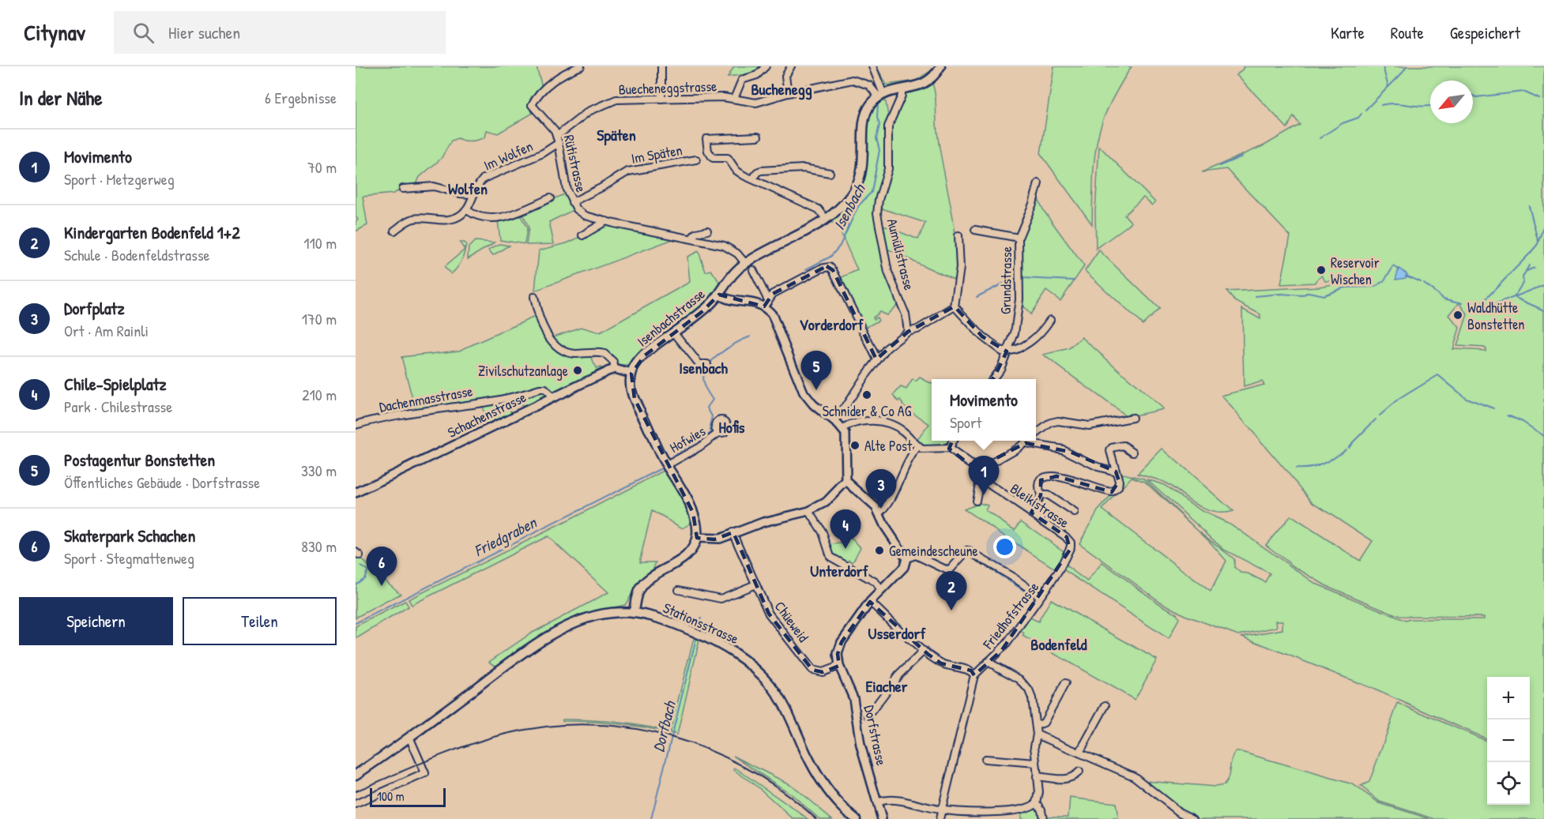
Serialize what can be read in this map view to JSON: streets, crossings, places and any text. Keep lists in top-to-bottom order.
{
  "streets": {
    "main road": ["Isenbachstrasse", "Stationsstrasse"],
    "street": [
      "Buecheneggstrasse",
      "Im Späten",
      "Im Wolfen",
      "Rütistrasse",
      "Aumülistrasse",
      "Grundstrasse",
      "Dachenmasstrasse",
      "Schachenstrasse",
      "Hofwies",
      "Bleikistrasse",
      "Friedhofstrasse",
      "Chüeweid",
      "Dorfstrasse"
    ]
  },
  "crossings": [
    ["Buecheneggstrasse", "Rütistrasse"],
    ["Buecheneggstrasse", "Isenbachstrasse"],
    ["Im Späten", "Rütistrasse"],
    ["Im Wolfen", "Rütistrasse"],
    ["Rütistrasse", "Isenbachstrasse"],
    ["Dachenmasstrasse", "Schachenstrasse"],
    ["Bleikistrasse", "Friedhofstrasse"],
    ["Chüeweid", "Dorfstrasse"]
  ],
  "districts": [
    "Buchenegg",
    "Späten",
    "Wolfen",
    "Vorderdorf",
    "Isenbach",
    "Hofis",
    "Unterdorf",
    "Usserdorf",
    "Bodenfeld",
    "Eiacher"
  ],
  "water": ["Isenbach", "Friedgraben", "Dorfbach"],
  "places": [
    "Reservoir Wischen",
    "Waldhütte Bonstetten",
    "Zivilschutzanlage",
    "Schnider & Co AG",
    "Alte Post",
    "Gemeindescheune"
  ],
  "scale_bar": "100 m",
  "north": "bottom left",
  "page": {
    "header": "Citynav",
    "search": "Hier suchen",
    "nav": ["Karte", "Route", "Gespeichert"],
    "heading": ["In der Nähe", "6 Ergebnisse"],
    "list": [
      {
        "mark": "1",
        "name": "Movimento",
        "note": "Sport · Metzgerweg",
        "value": "70 m"
      },
      {
        "mark": "2",
        "name": "Kindergarten Bodenfeld 1+2",
        "note": "Schule · Bodenfeldstrasse",
        "value": "110 m"
      },
      {
        "mark": "3",
        "name": "Dorfplatz",
        "note": "Ort · Am Rainli",
        "value": "170 m"
      },
      {
        "mark": "4",
        "name": "Chile-Spielplatz",
        "note": "Park · Chilestrasse",
        "value": "210 m"
      },
      {
        "mark": "5",
        "name": "Postagentur Bonstetten",
        "note": "Öffentliches Gebäude · Dorfstrasse",
        "value": "330 m"
      },
      {
        "mark": "6",
        "name": "Skaterpark Schachen",
        "note": "Sport · Stegmattenweg",
        "value": "830 m"
      }
    ],
    "pins": [
      "5",
      "1",
      "3",
      "4",
      "6",
      "2"
    ],
    "popup": ["Movimento", "Sport"],
    "buttons": ["Speichern", "Teilen"],
    "map_buttons": ["+", "−"],
    "scale": "100 m"
  }
}
